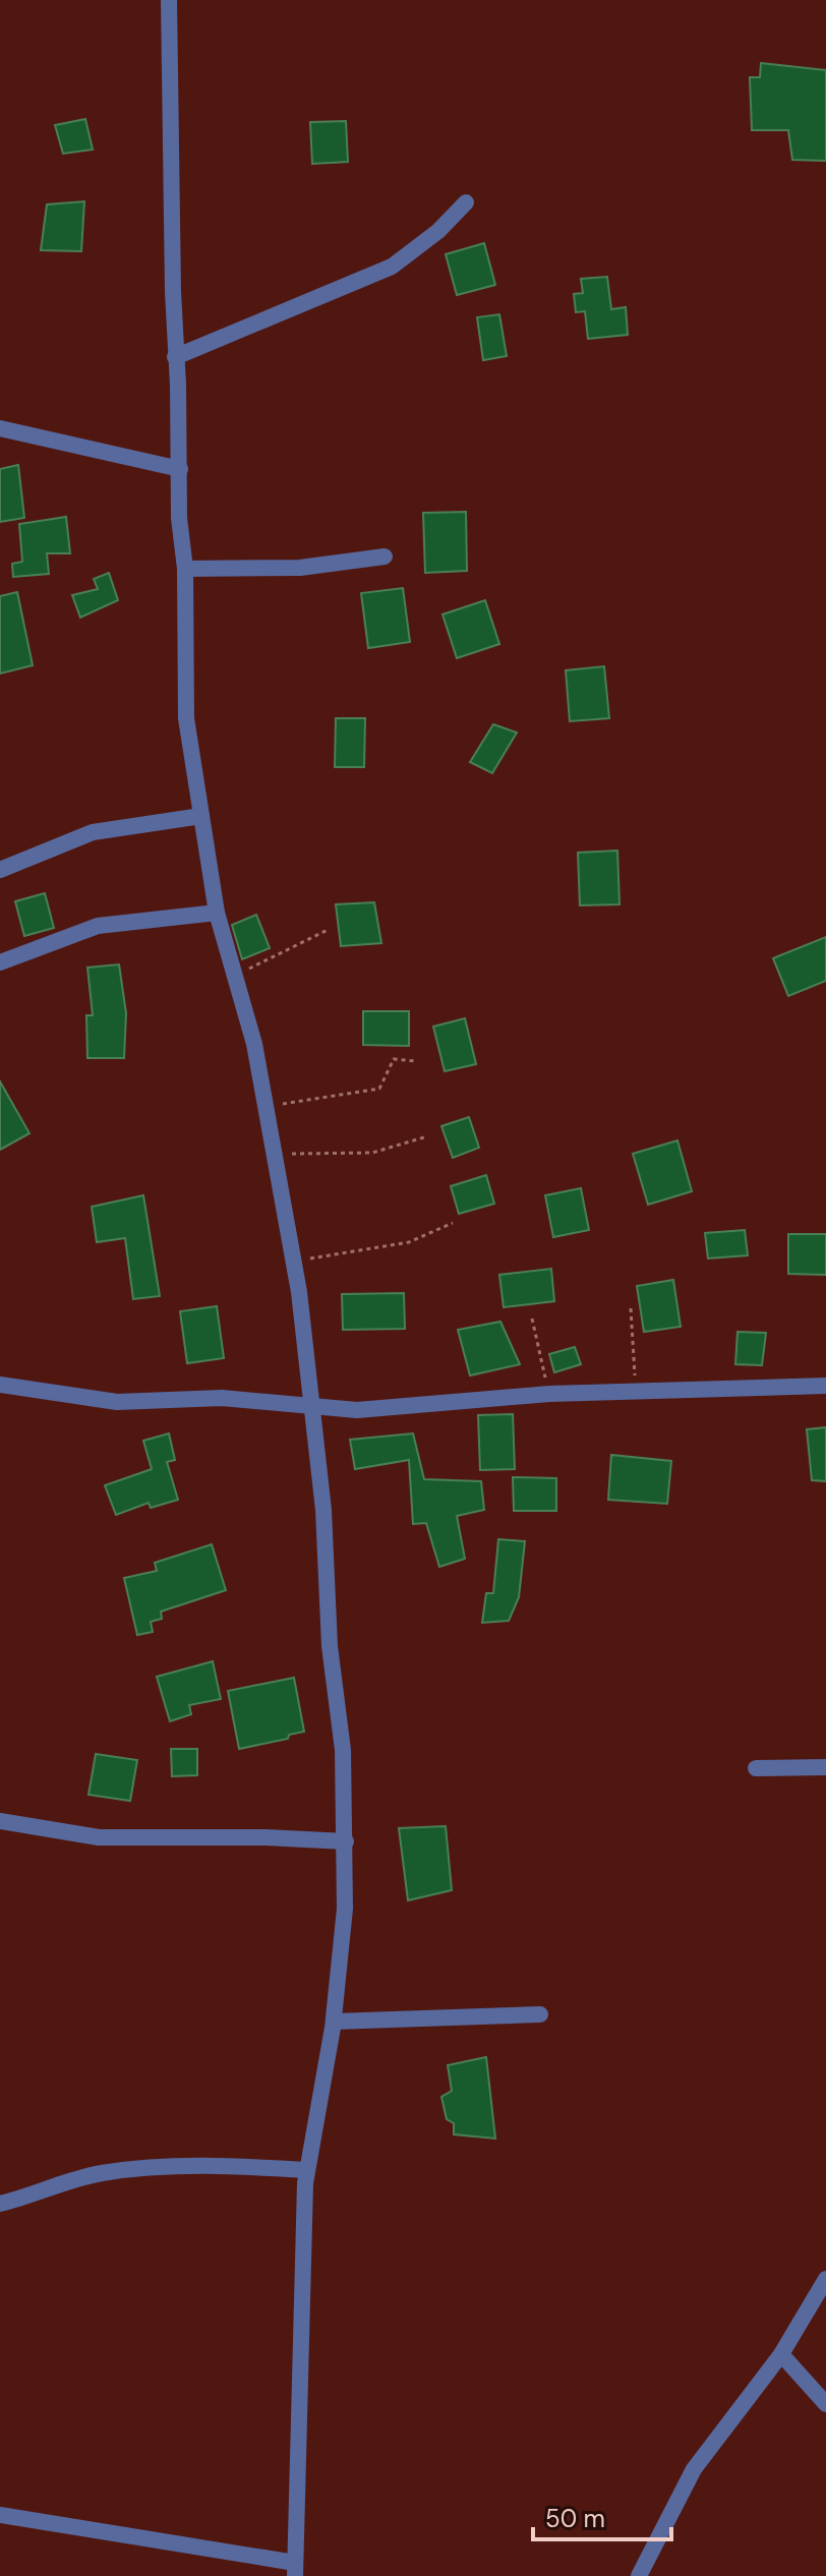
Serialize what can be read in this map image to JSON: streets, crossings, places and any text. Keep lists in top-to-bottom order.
{
  "scale_bar": "50 m"
}
